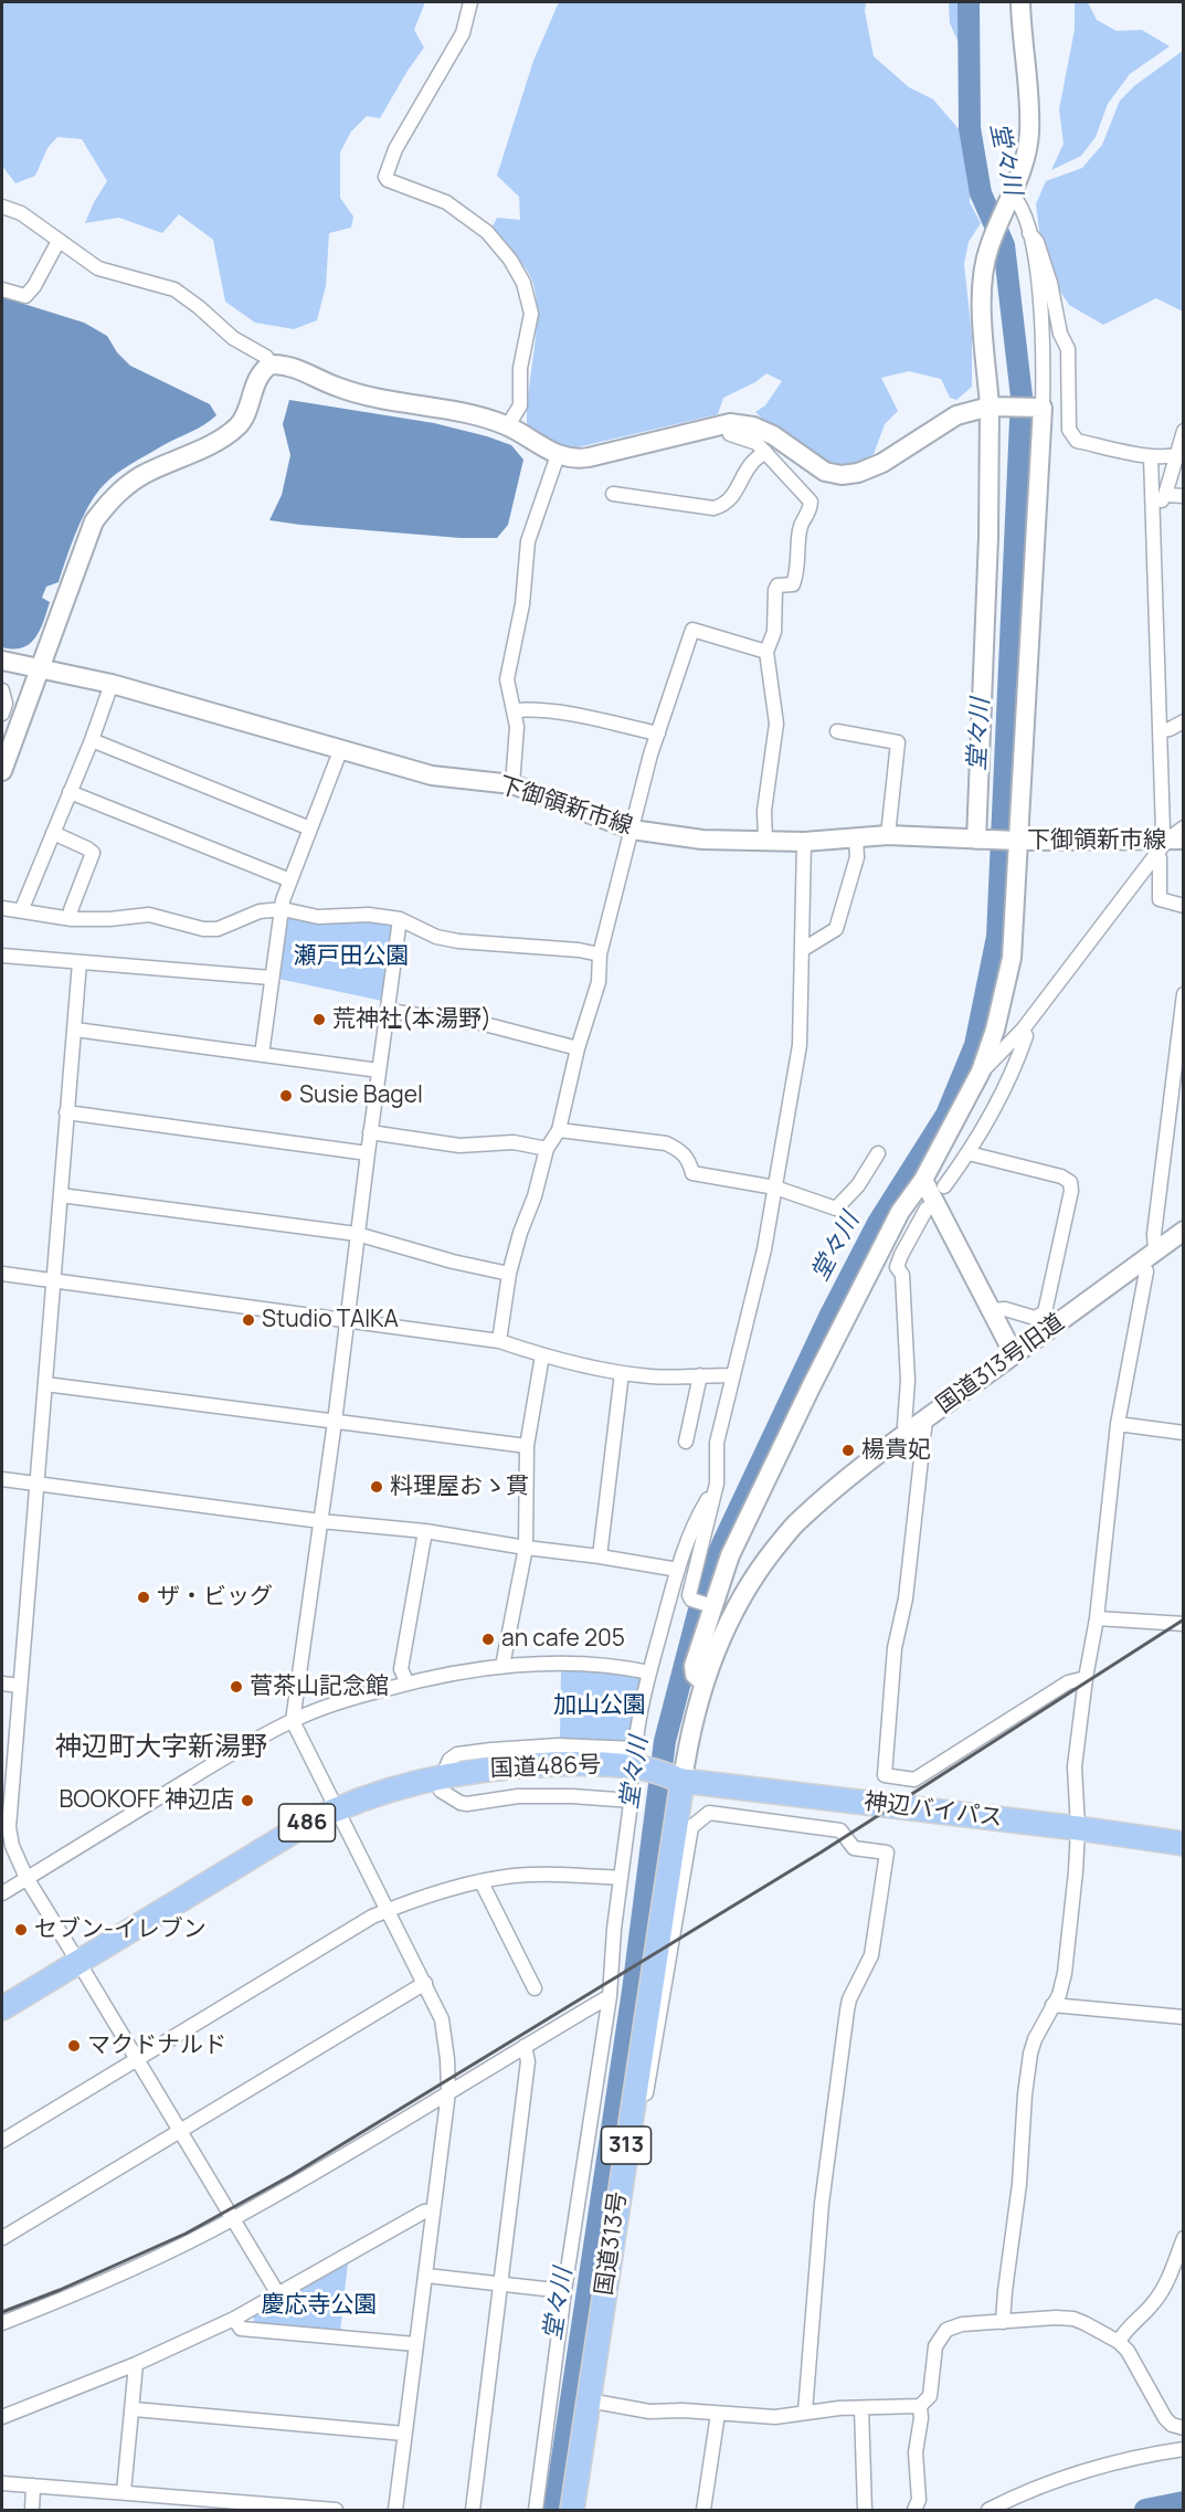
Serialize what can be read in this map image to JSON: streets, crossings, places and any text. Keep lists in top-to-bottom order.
{
  "streets": {
    "highway": [
      "国道486号",
      "神辺バイパス",
      "486",
      "313",
      "国道313号"
    ],
    "street": ["下御領新市線", "国道313号旧道"]
  },
  "crossings": [
    ["国道313号旧道", "国道486号"],
    ["国道313号旧道", "神辺バイパス"],
    ["国道313号旧道", "国道313号"],
    ["国道486号", "神辺バイパス"],
    ["国道486号", "国道313号"],
    ["神辺バイパス", "国道313号"]
  ],
  "districts": ["神辺町大字新湯野"],
  "water": ["堂々川"],
  "parks": ["瀬戸田公園", "加山公園", "慶応寺公園"],
  "places": [
    "荒神社(本湯野)",
    "Susie Bagel",
    "Studio TAIKA",
    "楊貴妃",
    "料理屋おゝ貫",
    "ザ・ビッグ",
    "an cafe 205",
    "菅茶山記念館",
    "BOOKOFF 神辺店",
    "セブン-イレブン",
    "マクドナルド"
  ]
}
